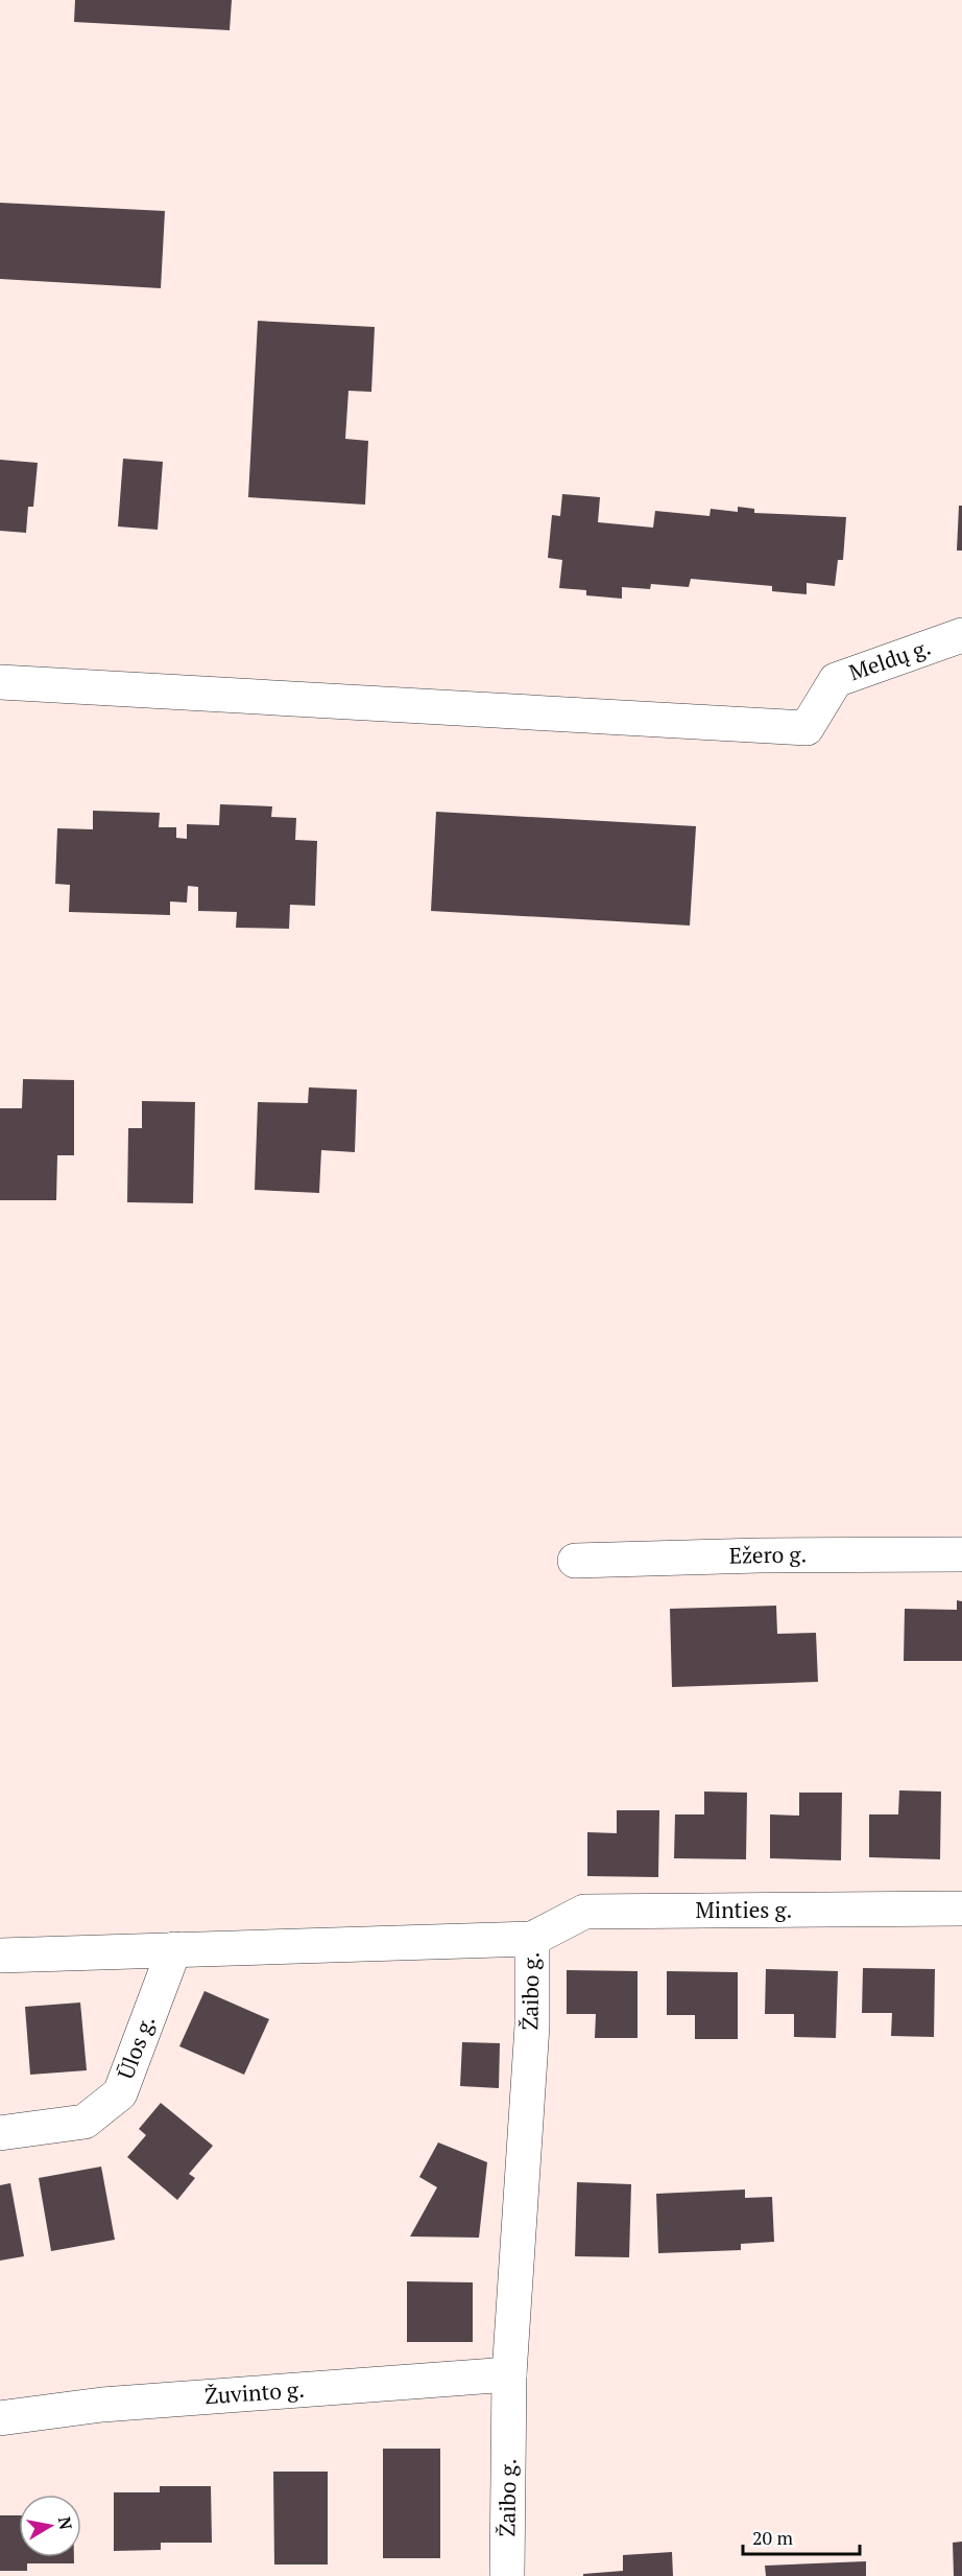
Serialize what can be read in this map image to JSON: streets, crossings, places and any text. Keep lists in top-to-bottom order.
{
  "streets": {
    "street": [
      "Meldų g.",
      "Ežero g.",
      "Minties g.",
      "Žaibo g.",
      "Ūlos g.",
      "Žuvinto g."
    ]
  },
  "crossings": [
    ["Minties g.", "Žaibo g."],
    ["Žaibo g.", "Ūlos g."],
    ["Žaibo g.", "Žuvinto g."]
  ],
  "scale_bar": "20 m",
  "north": "right"
}
